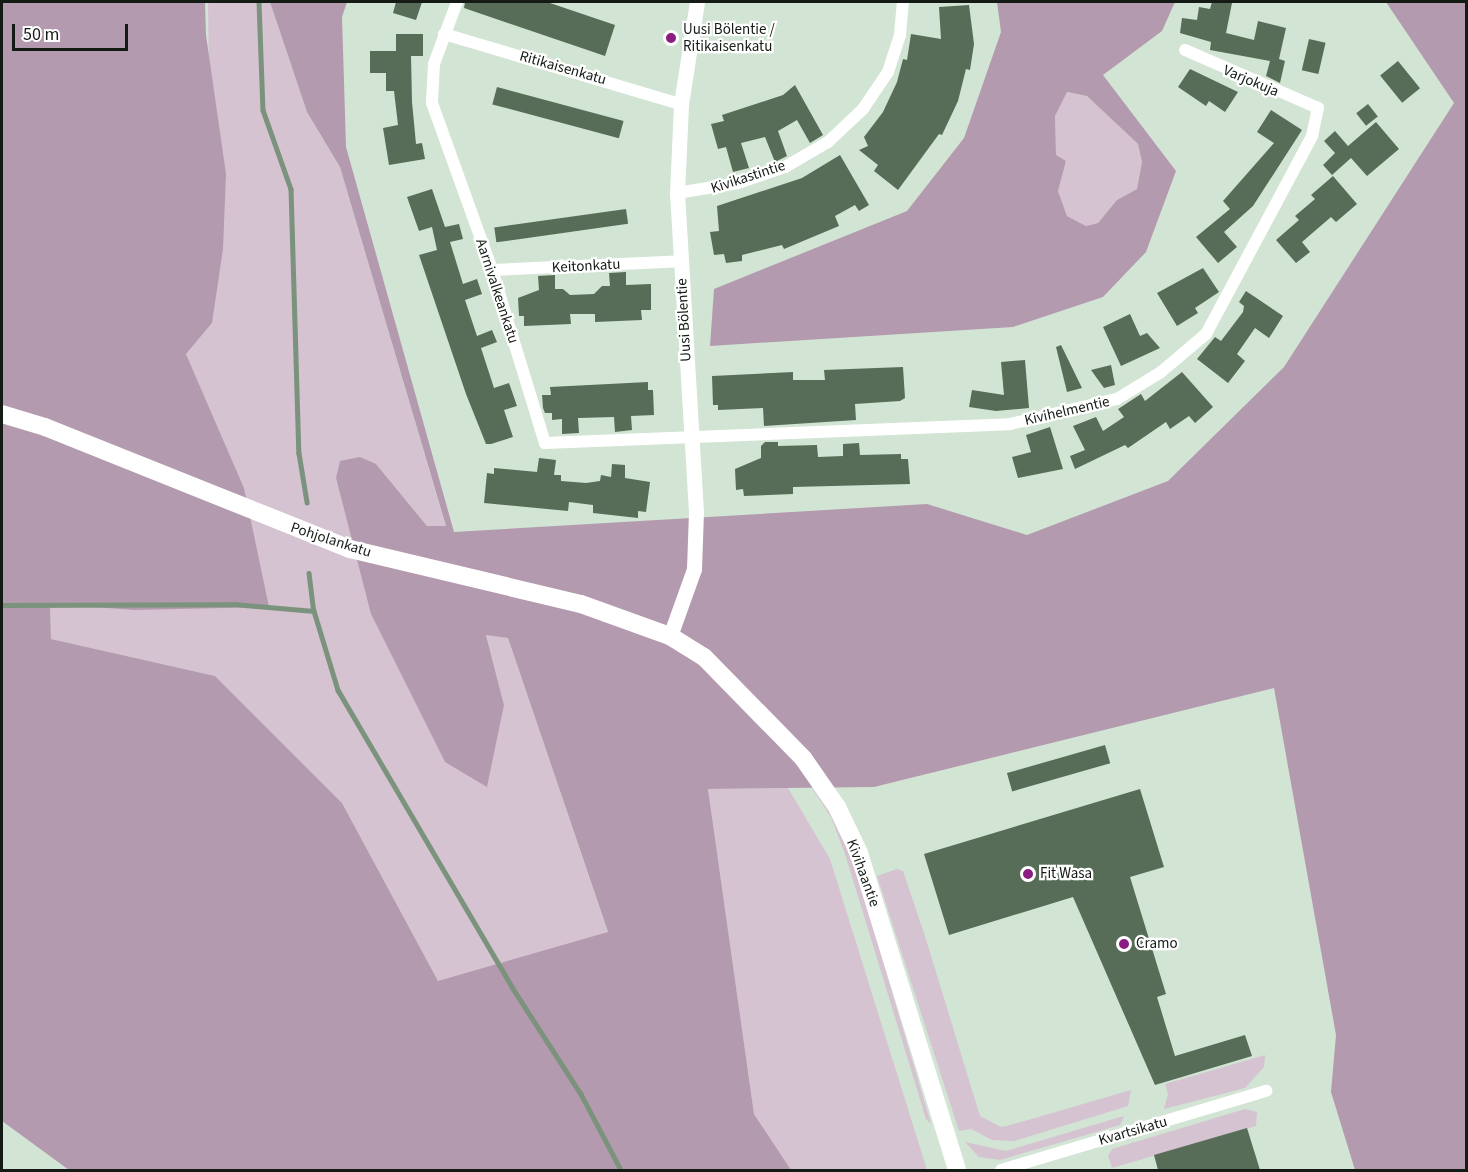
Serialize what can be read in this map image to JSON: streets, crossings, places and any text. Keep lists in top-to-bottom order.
{
  "streets": {
    "main road": ["Pohjolankatu", "Kivihaantie"],
    "street": [
      "Ritikaisenkatu",
      "Varjokuja",
      "Kivikastintie",
      "Keitonkatu",
      "Aarnivalkeankatu",
      "Uusi Bölentie",
      "Kivihelmentie",
      "Kvartsikatu"
    ]
  },
  "crossings": [
    ["Ritikaisenkatu", "Aarnivalkeankatu"],
    ["Ritikaisenkatu", "Uusi Bölentie"],
    ["Varjokuja", "Kivihelmentie"],
    ["Kivikastintie", "Uusi Bölentie"],
    ["Keitonkatu", "Aarnivalkeankatu"],
    ["Keitonkatu", "Uusi Bölentie"],
    ["Aarnivalkeankatu", "Uusi Bölentie"],
    ["Aarnivalkeankatu", "Kivihelmentie"],
    ["Uusi Bölentie", "Kivihelmentie"],
    ["Uusi Bölentie", "Pohjolankatu"],
    ["Uusi Bölentie", "Kivihaantie"],
    ["Pohjolankatu", "Kivihaantie"]
  ],
  "places": ["Uusi Bölentie / Ritikaisenkatu", "Fit Wasa", "Cramo"],
  "scale_bar": "50 m"
}
